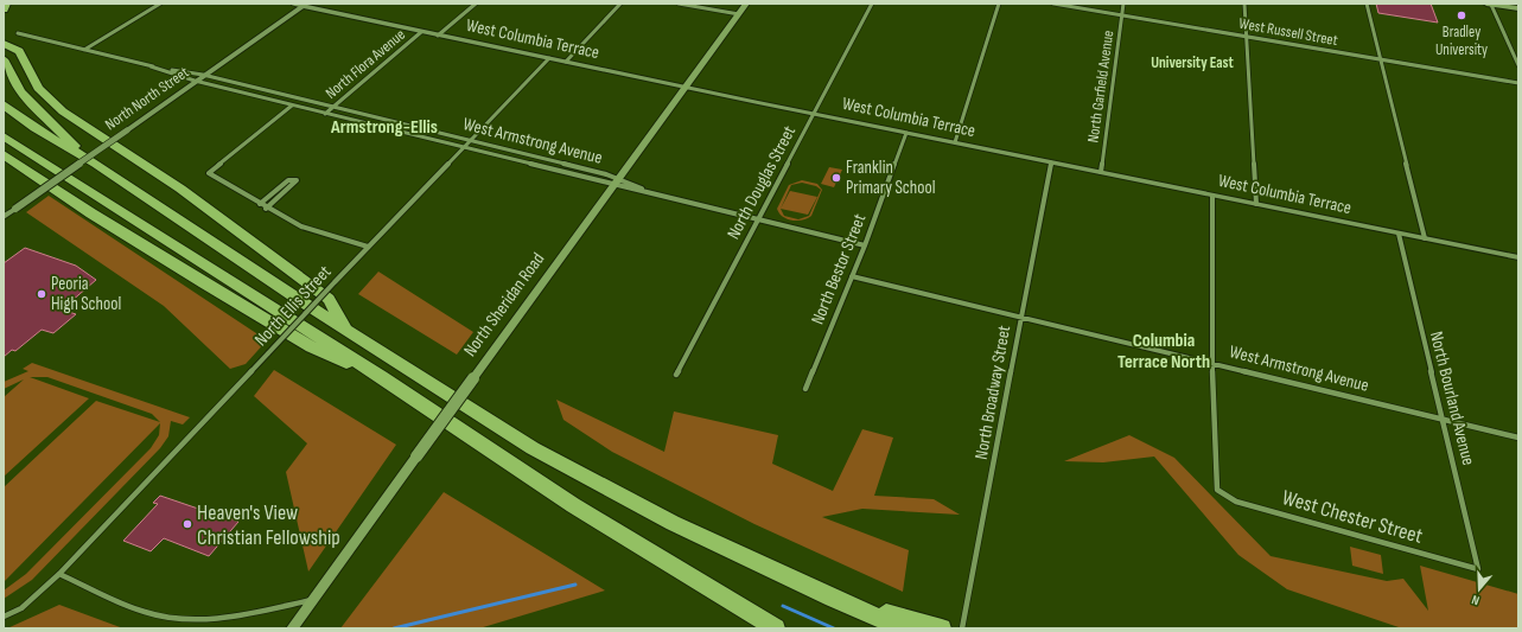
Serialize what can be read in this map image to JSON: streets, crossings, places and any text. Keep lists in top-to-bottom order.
{
  "streets": {
    "main road": ["North Sheridan Road"],
    "street": [
      "West Russell Street",
      "West Columbia Terrace",
      "North Flora Avenue",
      "North Garfield Avenue",
      "North North Street",
      "West Armstrong Avenue",
      "North Douglas Street",
      "North Bestor Street",
      "North Ellis Street",
      "North Broadway Street",
      "North Bourland Avenue",
      "West Chester Street"
    ]
  },
  "crossings": [
    ["West Russell Street", "North Garfield Avenue"],
    ["West Columbia Terrace", "North Flora Avenue"],
    ["West Columbia Terrace", "North Garfield Avenue"],
    ["West Columbia Terrace", "North North Street"],
    ["West Columbia Terrace", "North Douglas Street"],
    ["West Columbia Terrace", "North Bestor Street"],
    ["West Columbia Terrace", "North Sheridan Road"],
    ["West Columbia Terrace", "North Ellis Street"],
    ["West Columbia Terrace", "North Broadway Street"],
    ["West Columbia Terrace", "North Bourland Avenue"],
    ["North Flora Avenue", "West Armstrong Avenue"],
    ["North North Street", "West Armstrong Avenue"],
    ["West Armstrong Avenue", "North Douglas Street"],
    ["West Armstrong Avenue", "North Bestor Street"],
    ["West Armstrong Avenue", "North Sheridan Road"],
    ["West Armstrong Avenue", "North Ellis Street"],
    ["West Armstrong Avenue", "North Broadway Street"],
    ["West Armstrong Avenue", "North Bourland Avenue"],
    ["West Armstrong Avenue", "West Chester Street"],
    ["North Bourland Avenue", "West Chester Street"]
  ],
  "districts": ["University East", "Armstrong-Ellis", "Columbia Terrace North"],
  "places": [
    "Bradley University",
    "Franklin Primary School",
    "Peoria High School",
    "Heaven's View Christian Fellowship"
  ],
  "north": "bottom"
}
